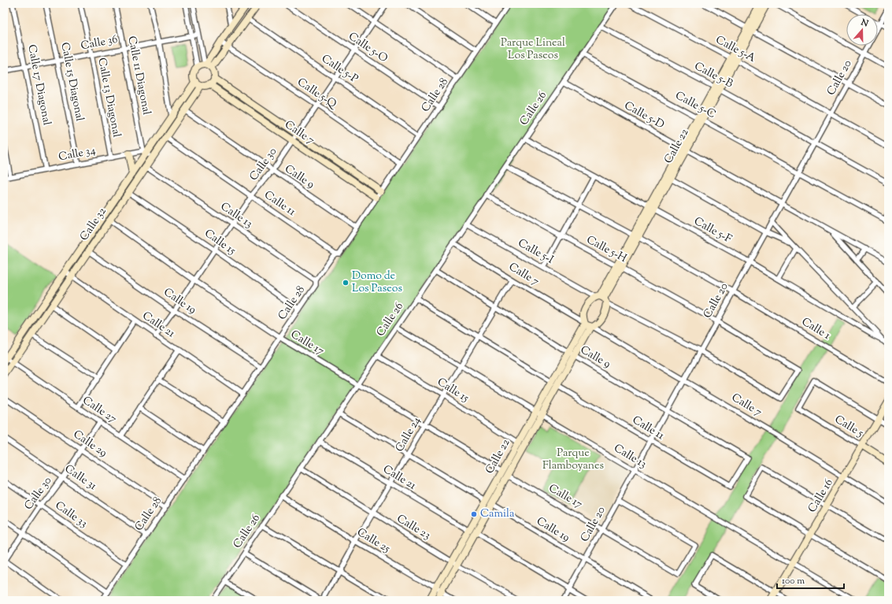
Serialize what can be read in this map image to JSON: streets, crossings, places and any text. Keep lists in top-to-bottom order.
{
  "streets": {
    "street": [
      "Calle 36",
      "Calle 5-O",
      "Calle 5-A",
      "Calle 5-P",
      "Calle 11 Diagonal",
      "Calle 5-B",
      "Calle 20",
      "Calle 15 Diagonal",
      "Calle 17 Diagonal",
      "Calle 5-Q",
      "Calle 28",
      "Calle 13 Diagonal",
      "Calle 5-C",
      "Calle 26",
      "Calle 5-D",
      "Calle 7",
      "Calle 22",
      "Calle 34",
      "Calle 30",
      "Calle 9",
      "Calle 11",
      "Calle 13",
      "Calle 32",
      "Calle 5-F",
      "Calle 15",
      "Calle 5-H",
      "Calle 5-I",
      "Calle 19",
      "Calle 21",
      "Calle 1",
      "Calle 17",
      "Calle 27",
      "Calle 5",
      "Calle 24",
      "Calle 29",
      "Calle 31",
      "Calle 16",
      "Calle 33",
      "Calle 23",
      "Calle 25"
    ]
  },
  "crossings": [
    ["Calle 36", "Calle 11 Diagonal"],
    ["Calle 36", "Calle 15 Diagonal"],
    ["Calle 36", "Calle 17 Diagonal"],
    ["Calle 36", "Calle 13 Diagonal"],
    ["Calle 5-O", "Calle 28"],
    ["Calle 5-O", "Calle 30"],
    ["Calle 5-A", "Calle 20"],
    ["Calle 5-A", "Calle 22"],
    ["Calle 5-P", "Calle 28"],
    ["Calle 5-P", "Calle 30"],
    ["Calle 11 Diagonal", "Calle 34"],
    ["Calle 11 Diagonal", "Calle 32"],
    ["Calle 5-B", "Calle 20"],
    ["Calle 5-B", "Calle 26"],
    ["Calle 5-B", "Calle 22"],
    ["Calle 20", "Calle 5-C"],
    ["Calle 20", "Calle 5-D"],
    ["Calle 20", "Calle 7"],
    ["Calle 20", "Calle 9"],
    ["Calle 20", "Calle 11"],
    ["Calle 20", "Calle 13"],
    ["Calle 20", "Calle 5-F"],
    ["Calle 20", "Calle 5-H"],
    ["Calle 20", "Calle 5-I"],
    ["Calle 20", "Calle 19"],
    ["Calle 20", "Calle 1"],
    ["Calle 20", "Calle 17"],
    ["Calle 15 Diagonal", "Calle 34"],
    ["Calle 17 Diagonal", "Calle 34"],
    ["Calle 5-Q", "Calle 28"],
    ["Calle 5-Q", "Calle 30"],
    ["Calle 28", "Calle 7"],
    ["Calle 28", "Calle 9"],
    ["Calle 28", "Calle 11"],
    ["Calle 28", "Calle 13"],
    ["Calle 28", "Calle 15"],
    ["Calle 28", "Calle 19"],
    ["Calle 28", "Calle 21"],
    ["Calle 28", "Calle 17"],
    ["Calle 28", "Calle 27"],
    ["Calle 28", "Calle 29"],
    ["Calle 28", "Calle 31"],
    ["Calle 28", "Calle 33"],
    ["Calle 13 Diagonal", "Calle 34"],
    ["Calle 5-C", "Calle 26"],
    ["Calle 5-C", "Calle 22"],
    ["Calle 26", "Calle 5-D"],
    ["Calle 26", "Calle 7"],
    ["Calle 26", "Calle 9"],
    ["Calle 26", "Calle 11"],
    ["Calle 26", "Calle 13"],
    ["Calle 26", "Calle 5-F"],
    ["Calle 26", "Calle 15"],
    ["Calle 26", "Calle 5-H"],
    ["Calle 26", "Calle 5-I"],
    ["Calle 26", "Calle 21"],
    ["Calle 26", "Calle 1"],
    ["Calle 26", "Calle 17"],
    ["Calle 26", "Calle 23"],
    ["Calle 26", "Calle 25"],
    ["Calle 5-D", "Calle 22"],
    ["Calle 7", "Calle 22"],
    ["Calle 7", "Calle 30"],
    ["Calle 7", "Calle 32"],
    ["Calle 7", "Calle 5-I"],
    ["Calle 7", "Calle 24"],
    ["Calle 7", "Calle 16"],
    ["Calle 22", "Calle 9"],
    ["Calle 22", "Calle 11"],
    ["Calle 22", "Calle 13"],
    ["Calle 22", "Calle 5-F"],
    ["Calle 22", "Calle 15"],
    ["Calle 22", "Calle 5-H"],
    ["Calle 22", "Calle 5-I"],
    ["Calle 22", "Calle 19"],
    ["Calle 22", "Calle 21"],
    ["Calle 22", "Calle 1"],
    ["Calle 22", "Calle 17"],
    ["Calle 22", "Calle 23"],
    ["Calle 22", "Calle 25"],
    ["Calle 34", "Calle 32"],
    ["Calle 30", "Calle 9"],
    ["Calle 30", "Calle 11"],
    ["Calle 30", "Calle 13"],
    ["Calle 30", "Calle 15"],
    ["Calle 30", "Calle 19"],
    ["Calle 30", "Calle 21"],
    ["Calle 30", "Calle 17"],
    ["Calle 30", "Calle 27"],
    ["Calle 30", "Calle 29"],
    ["Calle 30", "Calle 31"],
    ["Calle 30", "Calle 33"],
    ["Calle 9", "Calle 11"],
    ["Calle 9", "Calle 32"],
    ["Calle 9", "Calle 24"],
    ["Calle 11", "Calle 32"],
    ["Calle 11", "Calle 24"],
    ["Calle 13", "Calle 32"],
    ["Calle 13", "Calle 24"],
    ["Calle 13", "Calle 16"],
    ["Calle 32", "Calle 15"],
    ["Calle 32", "Calle 19"],
    ["Calle 32", "Calle 21"],
    ["Calle 32", "Calle 17"],
    ["Calle 32", "Calle 27"],
    ["Calle 15", "Calle 24"],
    ["Calle 5-H", "Calle 5-I"],
    ["Calle 21", "Calle 24"],
    ["Calle 17", "Calle 24"],
    ["Calle 5", "Calle 16"],
    ["Calle 24", "Calle 23"],
    ["Calle 24", "Calle 25"]
  ],
  "parks": ["Parque Lineal Los Paseos", "Parque Flamboyanes"],
  "places": ["Domo de Los Paseos", "Camila"],
  "scale_bar": "100 m",
  "north": "top"
}
